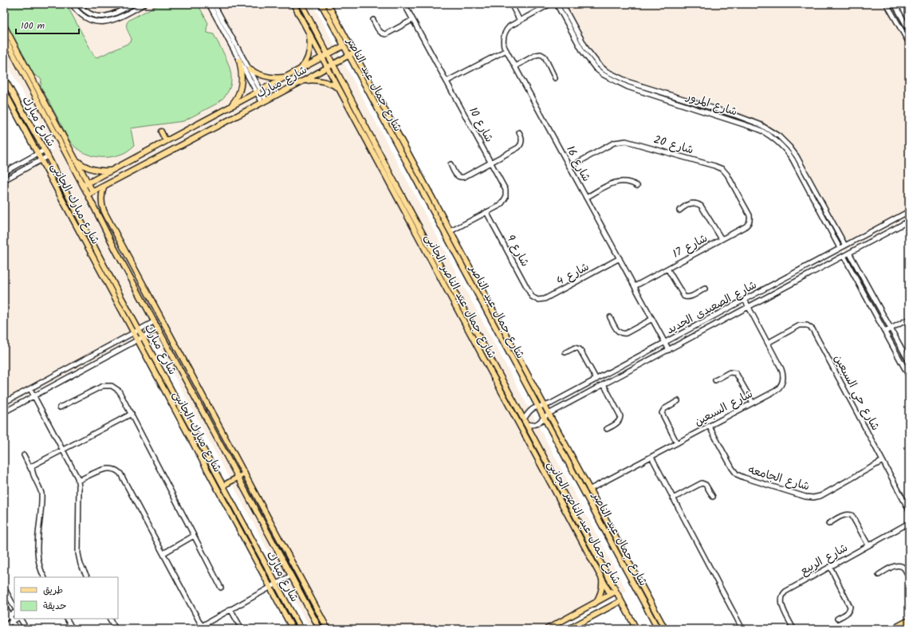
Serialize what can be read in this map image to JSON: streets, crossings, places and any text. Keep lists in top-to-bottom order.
{
  "streets": {
    "main road": [
      "شارع مبارك",
      "شارع جمال عبد الناصر",
      "شارع مبارك الجانبى",
      "شارع جمال عبد الناصر الجانبى"
    ],
    "street": [
      "شارع المرور",
      "شارع 10",
      "شارع 20",
      "شارع 16",
      "شارع 17",
      "شارع 9",
      "شارع 4",
      "شارع الصعيدى الجديد",
      "شارع حي السبعين",
      "شارع السبعين",
      "شارع الجامعه",
      "شارع الربيع"
    ]
  },
  "crossings": [
    ["شارع مبارك", "شارع جمال عبد الناصر"],
    ["شارع مبارك", "شارع مبارك الجانبى"],
    ["شارع مبارك", "شارع جمال عبد الناصر الجانبى"],
    ["شارع جمال عبد الناصر", "شارع الصعيدى الجديد"],
    ["شارع المرور", "شارع الصعيدى الجديد"],
    ["شارع 10", "شارع 9"],
    ["شارع 10", "شارع جمال عبد الناصر الجانبى"],
    ["شارع 20", "شارع 16"],
    ["شارع 20", "شارع 17"],
    ["شارع 16", "شارع 17"],
    ["شارع 16", "شارع 4"],
    ["شارع 16", "شارع الصعيدى الجديد"],
    ["شارع 9", "شارع 4"],
    ["شارع جمال عبد الناصر الجانبى", "شارع الصعيدى الجديد"],
    ["شارع جمال عبد الناصر الجانبى", "شارع السبعين"],
    ["شارع الصعيدى الجديد", "شارع السبعين"],
    ["شارع حي السبعين", "شارع السبعين"],
    ["شارع حي السبعين", "شارع الجامعه"],
    ["شارع السبعين", "شارع الجامعه"]
  ],
  "legend": ["طريق", "حديقة"],
  "scale_bar": "100 m"
}
